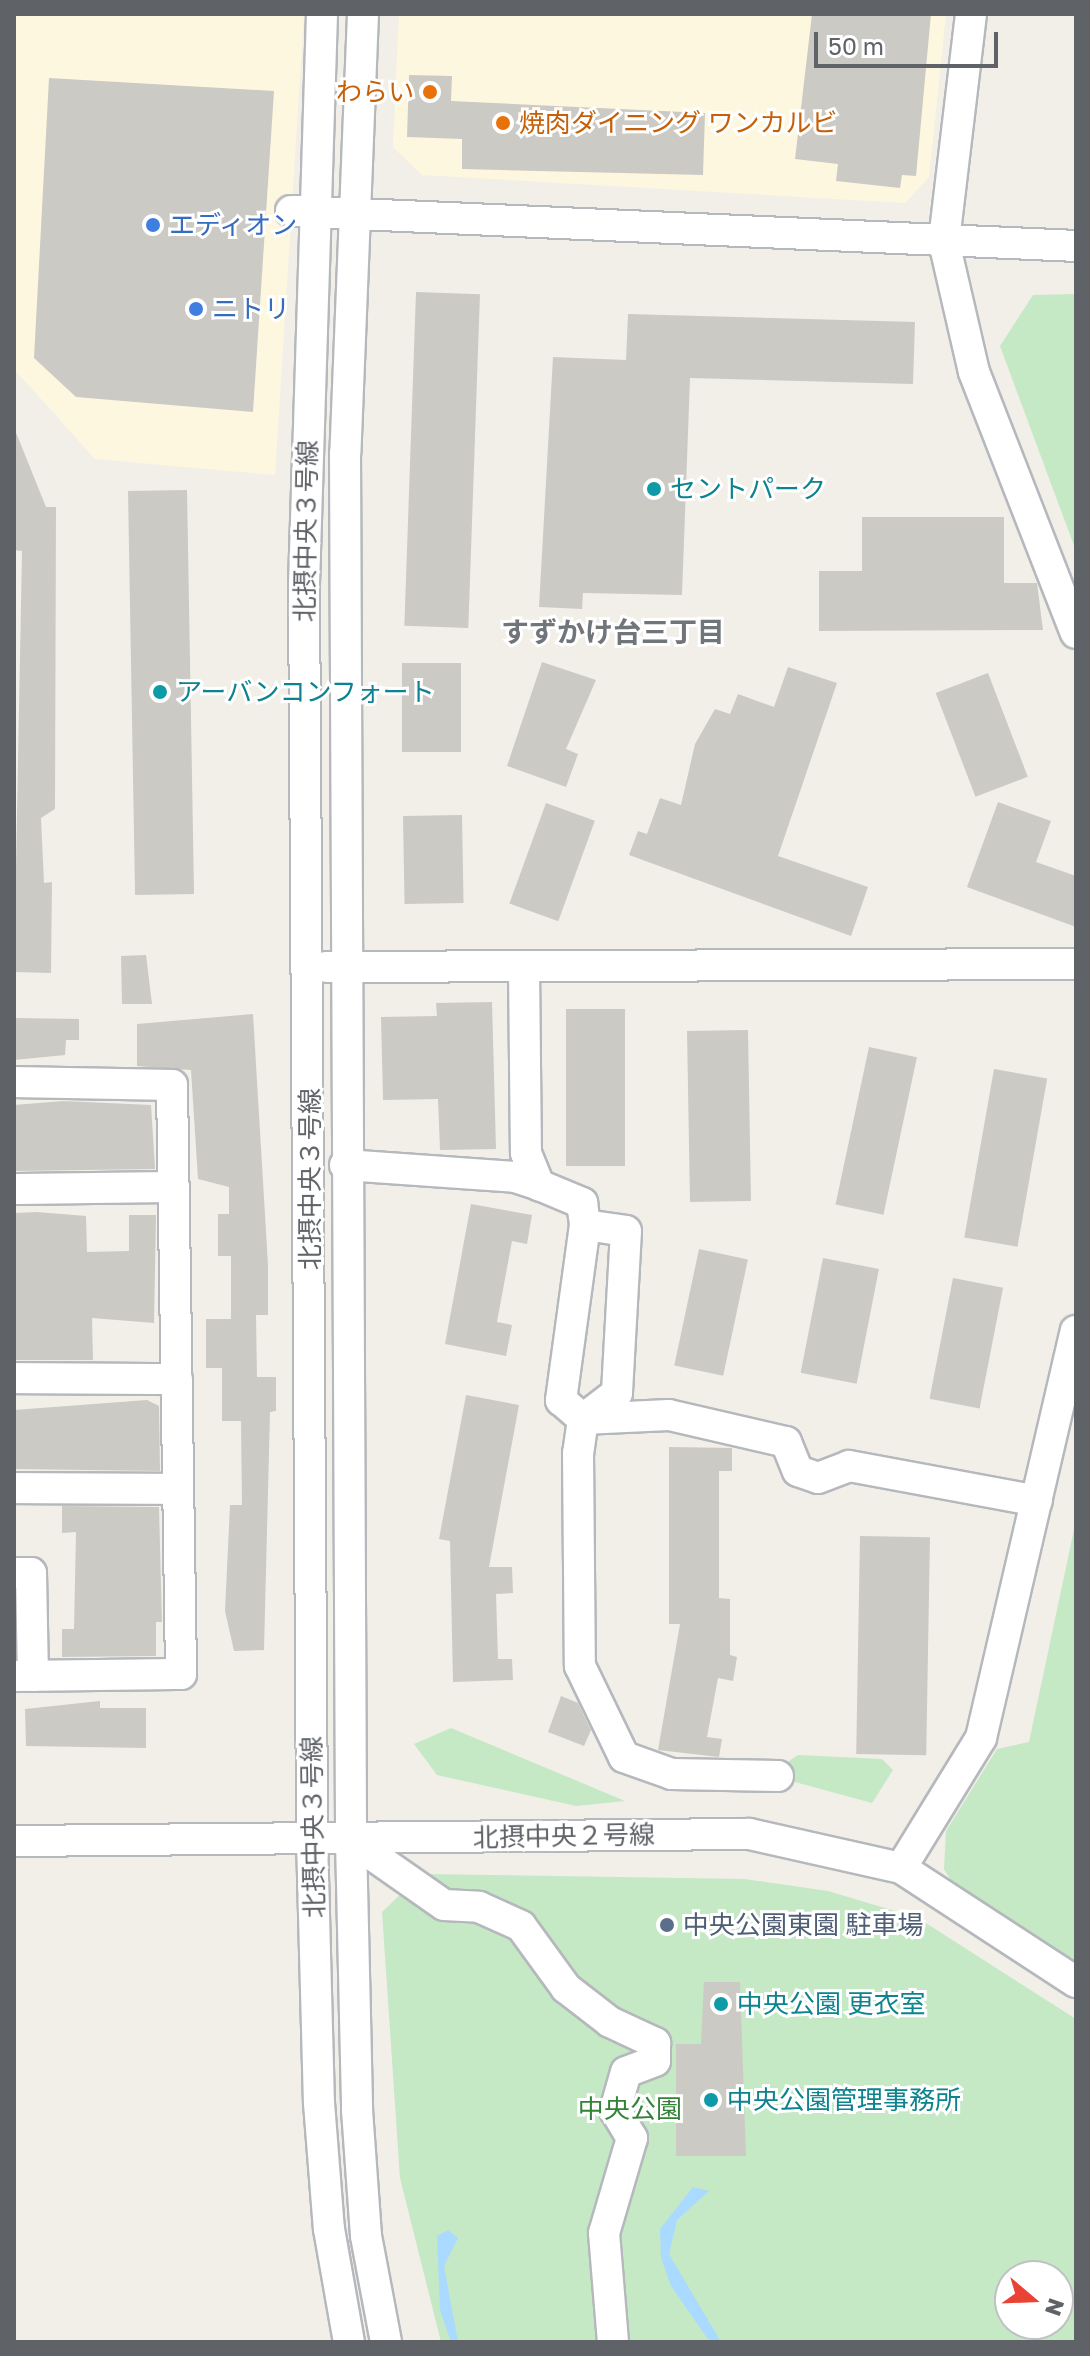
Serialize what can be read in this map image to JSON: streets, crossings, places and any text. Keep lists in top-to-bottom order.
{
  "streets": {
    "street": ["北摂中央３号線", "北摂中央２号線"]
  },
  "crossings": [
    ["北摂中央３号線", "北摂中央２号線"]
  ],
  "districts": ["すずかけ台三丁目"],
  "parks": ["中央公園"],
  "places": [
    "わらい",
    "焼肉ダイニング ワンカルビ",
    "エディオン",
    "ニトリ",
    "セントパーク",
    "アーバンコンフォート",
    "中央公園東園 駐車場",
    "中央公園 更衣室",
    "中央公園管理事務所"
  ],
  "scale_bar": "50 m",
  "north": "right"
}
